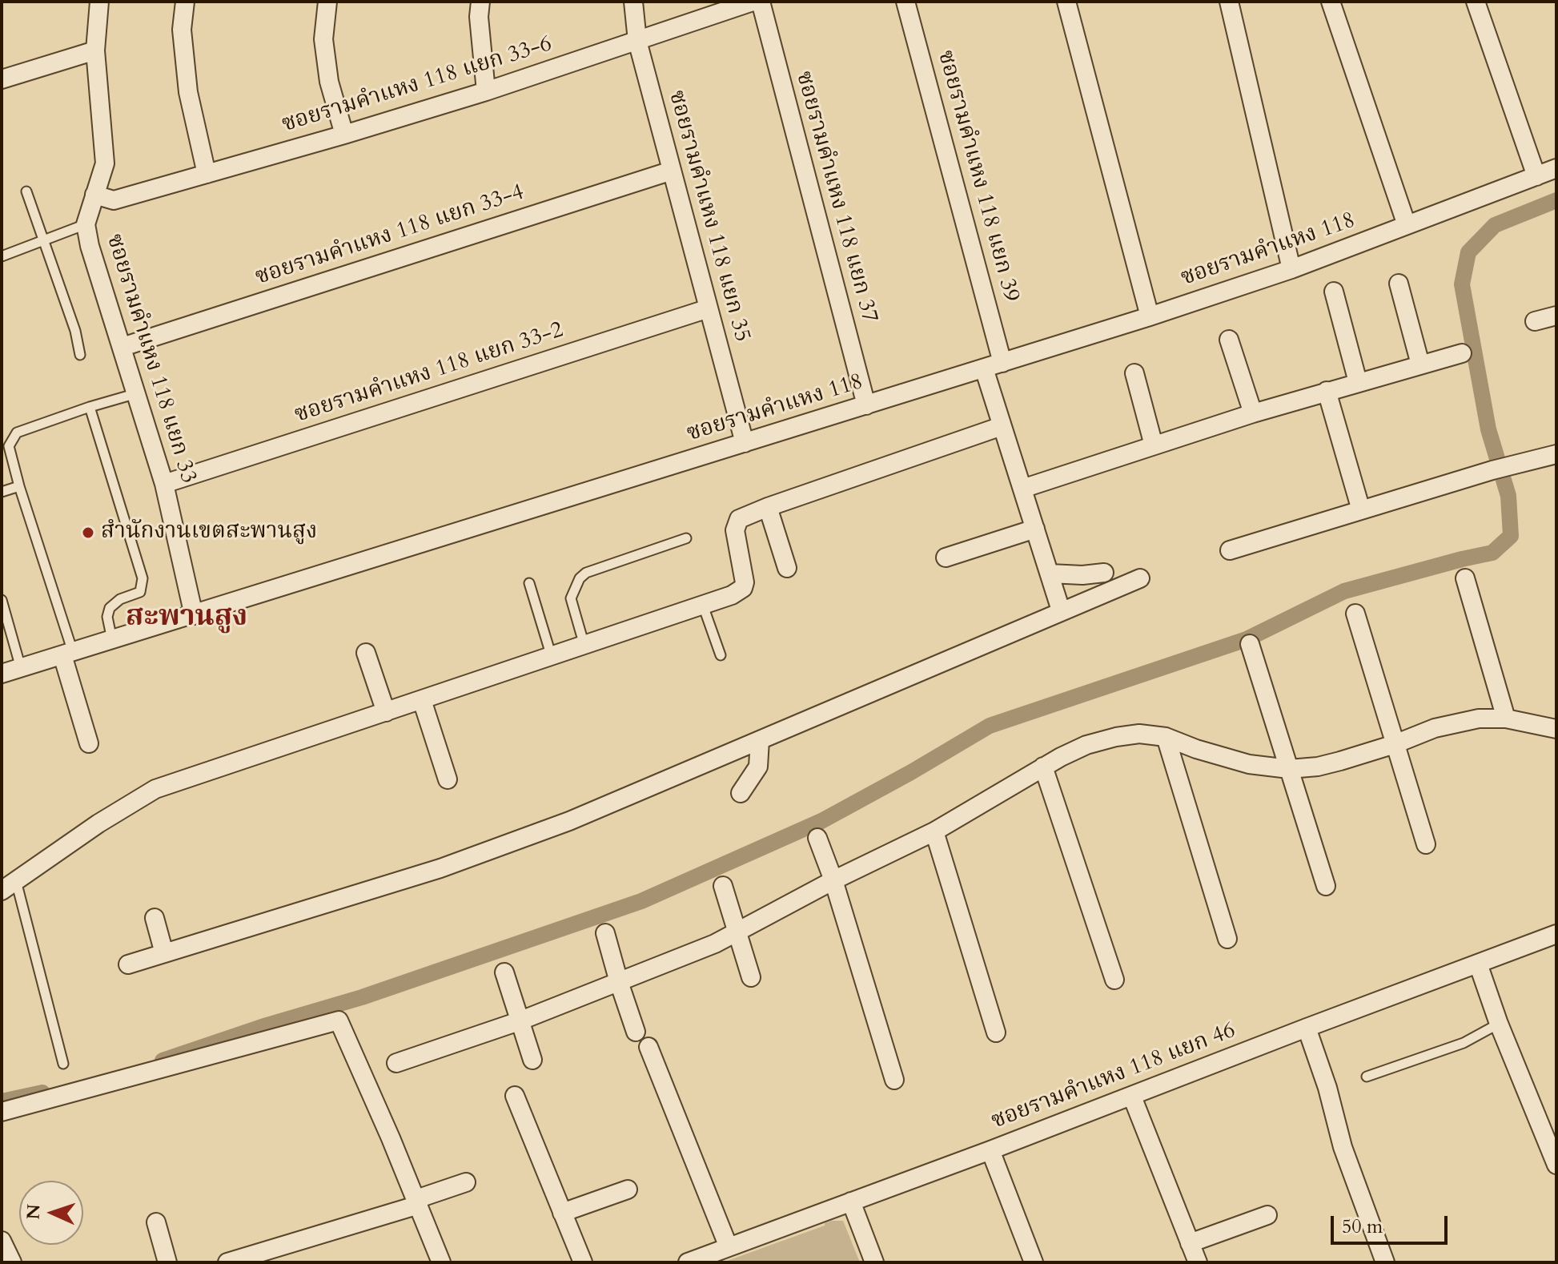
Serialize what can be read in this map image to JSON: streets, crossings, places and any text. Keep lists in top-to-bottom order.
{
  "streets": {
    "street": [
      "ซอยรามคำแหง 118 แยก 33-6",
      "ซอยรามคำแหง 118 แยก 39",
      "ซอยรามคำแหง 118 แยก 37",
      "ซอยรามคำแหง 118 แยก 35",
      "ซอยรามคำแหง 118 แยก 33-4",
      "ซอยรามคำแหง 118",
      "ซอยรามคำแหง 118 แยก 33",
      "ซอยรามคำแหง 118 แยก 33-2",
      "ซอยรามคำแหง 118 แยก 46"
    ]
  },
  "crossings": [
    ["ซอยรามคำแหง 118 แยก 33-6", "ซอยรามคำแหง 118 แยก 35"],
    ["ซอยรามคำแหง 118 แยก 33-6", "ซอยรามคำแหง 118 แยก 33"],
    ["ซอยรามคำแหง 118 แยก 39", "ซอยรามคำแหง 118"],
    ["ซอยรามคำแหง 118 แยก 37", "ซอยรามคำแหง 118"],
    ["ซอยรามคำแหง 118 แยก 35", "ซอยรามคำแหง 118 แยก 33-4"],
    ["ซอยรามคำแหง 118 แยก 35", "ซอยรามคำแหง 118"],
    ["ซอยรามคำแหง 118 แยก 35", "ซอยรามคำแหง 118 แยก 33-2"],
    ["ซอยรามคำแหง 118 แยก 33-4", "ซอยรามคำแหง 118 แยก 33"],
    ["ซอยรามคำแหง 118", "ซอยรามคำแหง 118 แยก 33"],
    ["ซอยรามคำแหง 118 แยก 33", "ซอยรามคำแหง 118 แยก 33-2"]
  ],
  "districts": ["สะพานสูง"],
  "places": ["สำนักงานเขตสะพานสูง"],
  "scale_bar": "50 m",
  "north": "left"
}
